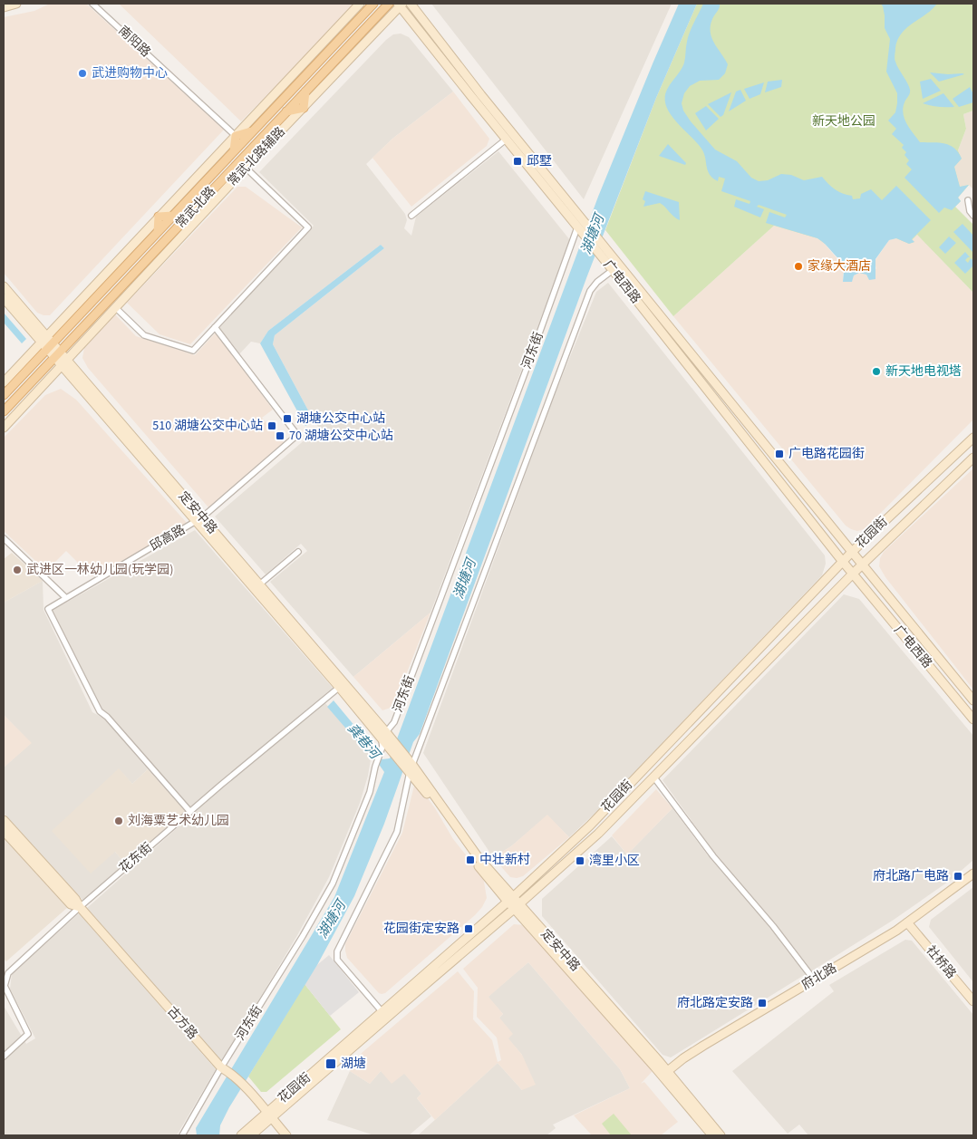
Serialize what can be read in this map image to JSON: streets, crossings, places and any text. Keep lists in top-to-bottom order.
{
  "streets": {
    "main road": [
      "常武北路辅路",
      "常武北路",
      "广电西路",
      "定安中路",
      "花园街",
      "社桥路",
      "府北路",
      "古方路"
    ],
    "street": [
      "南阳路",
      "河东街",
      "邱高路",
      "花东街"
    ]
  },
  "crossings": [
    ["常武北路辅路", "广电西路"],
    ["常武北路辅路", "定安中路"],
    ["常武北路", "定安中路"],
    ["广电西路", "河东街"],
    ["广电西路", "花园街"],
    ["河东街", "定安中路"],
    ["河东街", "古方路"],
    ["定安中路", "花园街"],
    ["定安中路", "邱高路"],
    ["定安中路", "花东街"],
    ["定安中路", "府北路"],
    ["花园街", "古方路"],
    ["邱高路", "花东街"],
    ["花东街", "古方路"],
    ["社桥路", "府北路"]
  ],
  "water": ["湖塘河", "龚巷河"],
  "parks": ["新天地公园"],
  "places": {
    "other": [
      "武进购物中心",
      "家缘大酒店",
      "新天地电视塔",
      "武进区一林幼儿园(玩学园)",
      "刘海粟艺术幼儿园"
    ],
    "transit": [
      "邱墅",
      "湖塘公交中心站",
      "510 湖塘公交中心站",
      "70 湖塘公交中心站",
      "广电路花园街",
      "中壮新村",
      "湾里小区",
      "府北路广电路",
      "花园街定安路",
      "府北路定安路",
      "湖塘"
    ]
  }
}
